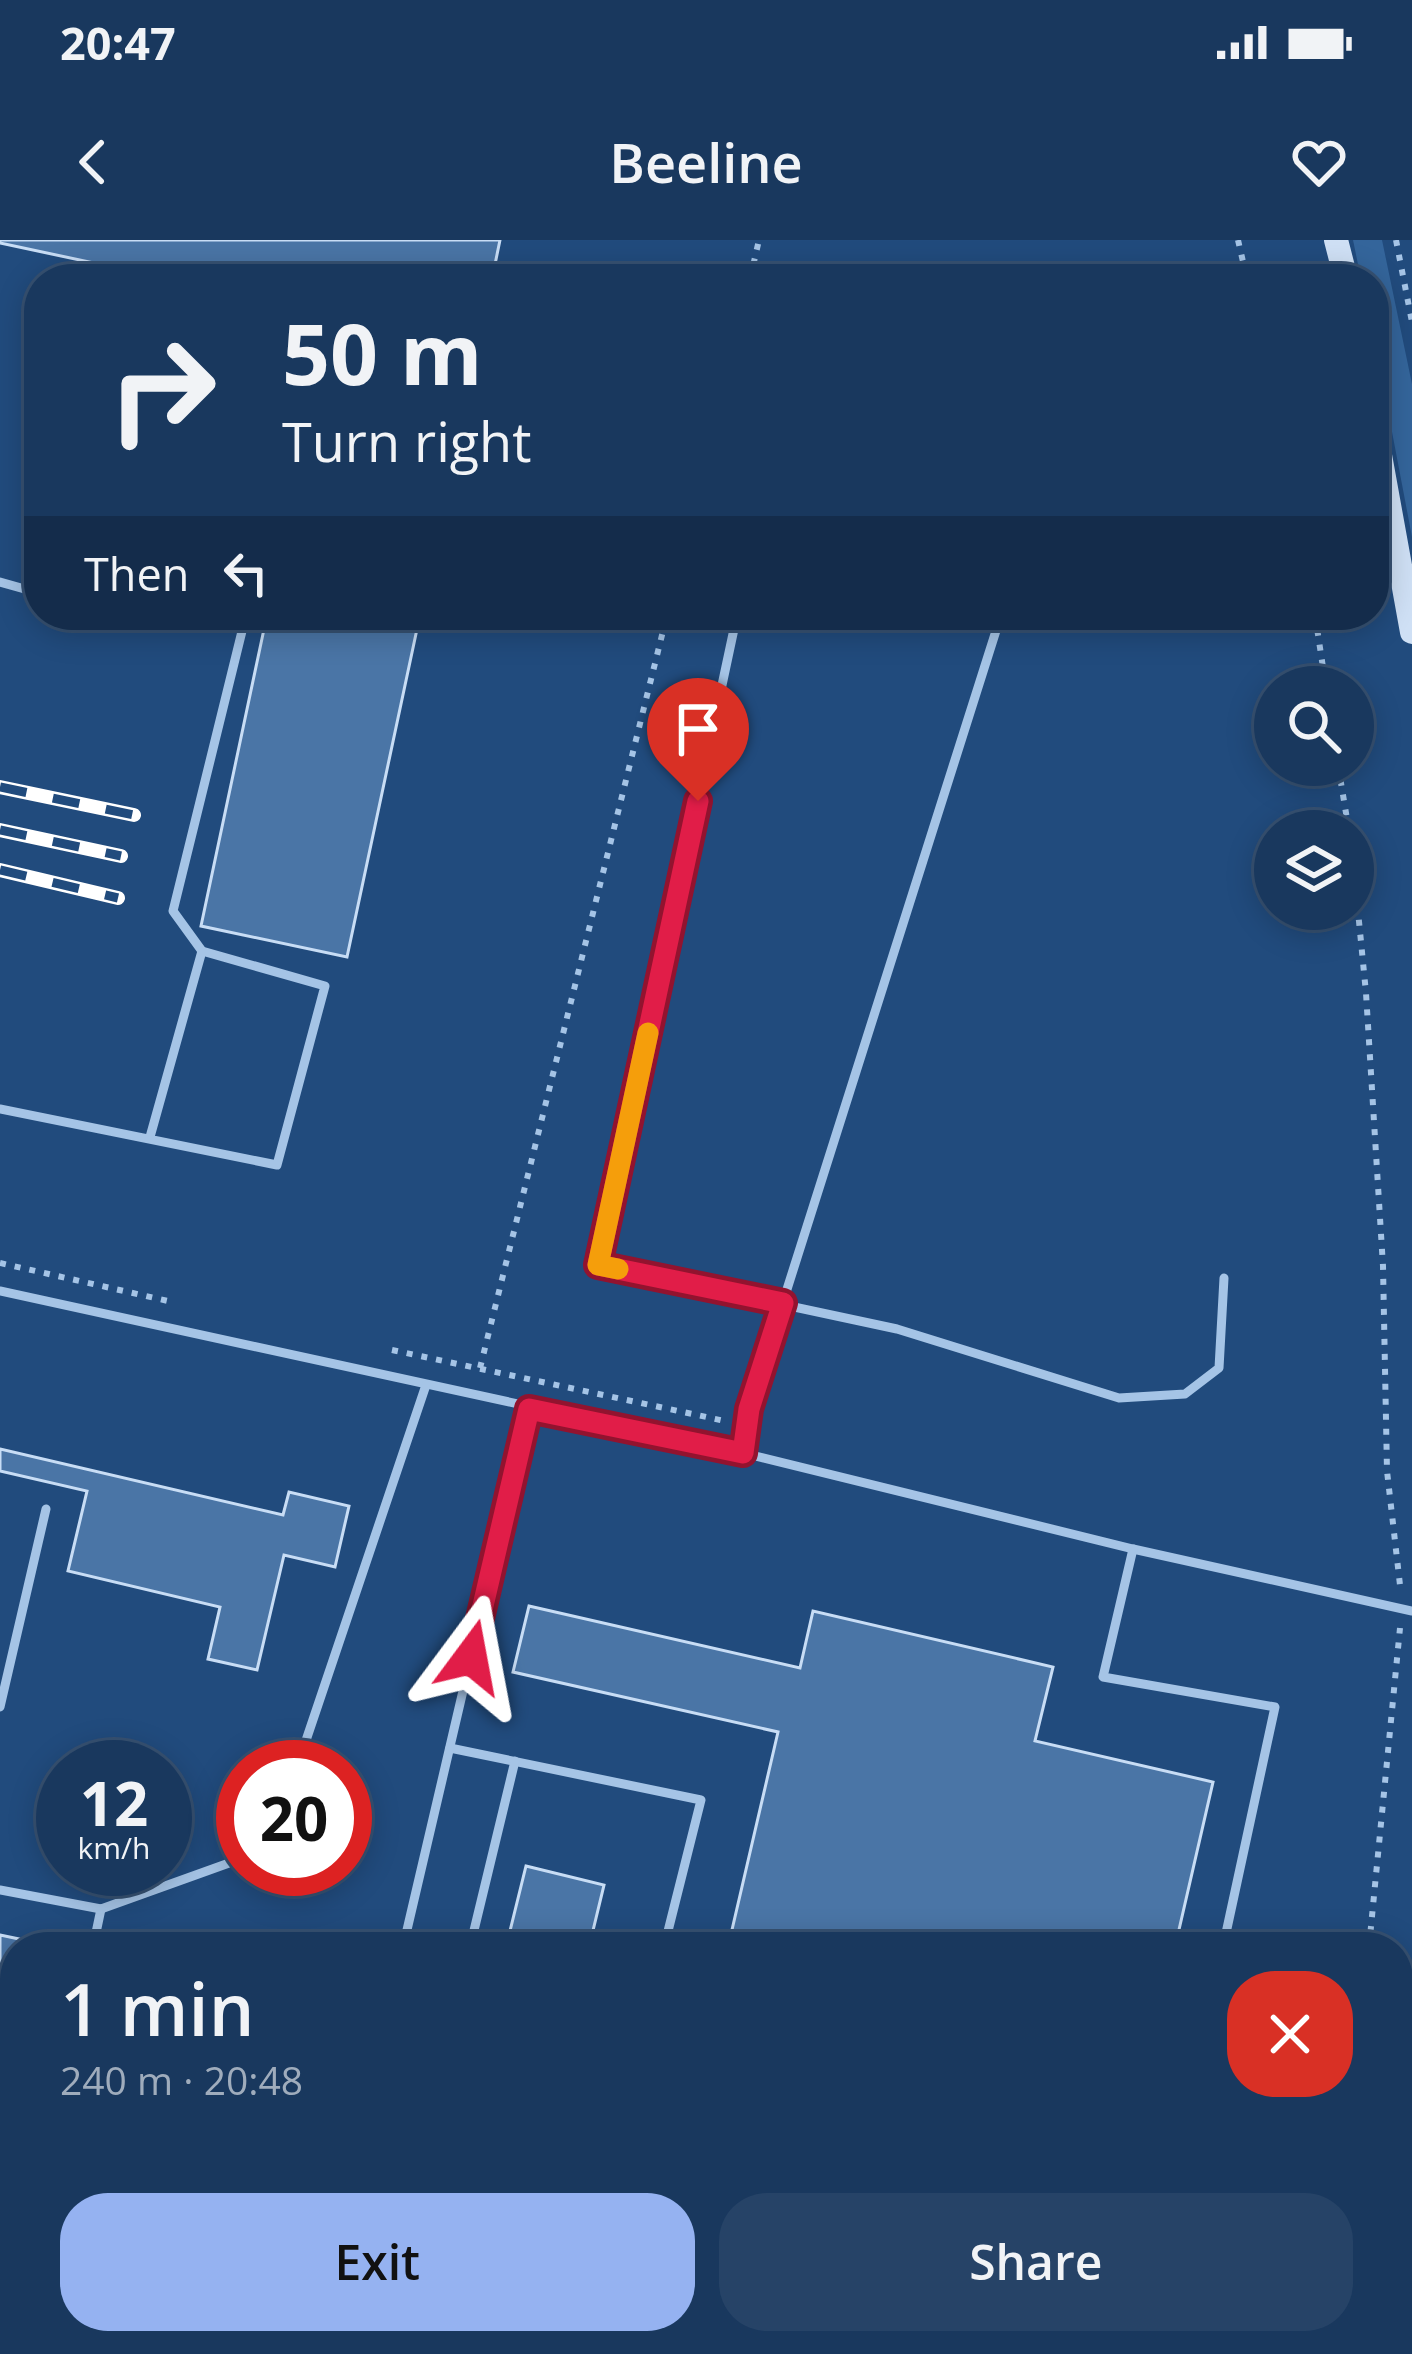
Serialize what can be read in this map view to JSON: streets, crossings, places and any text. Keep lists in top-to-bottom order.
{
  "page": {
    "status": "20:47",
    "header": "Beeline",
    "turn": ["50 m", "Turn right"],
    "then": "Then",
    "speed": "12 km/h",
    "limit": "20",
    "heading": ["1 min", "240 m · 20:48"],
    "buttons": ["Exit", "Share"]
  }
}
